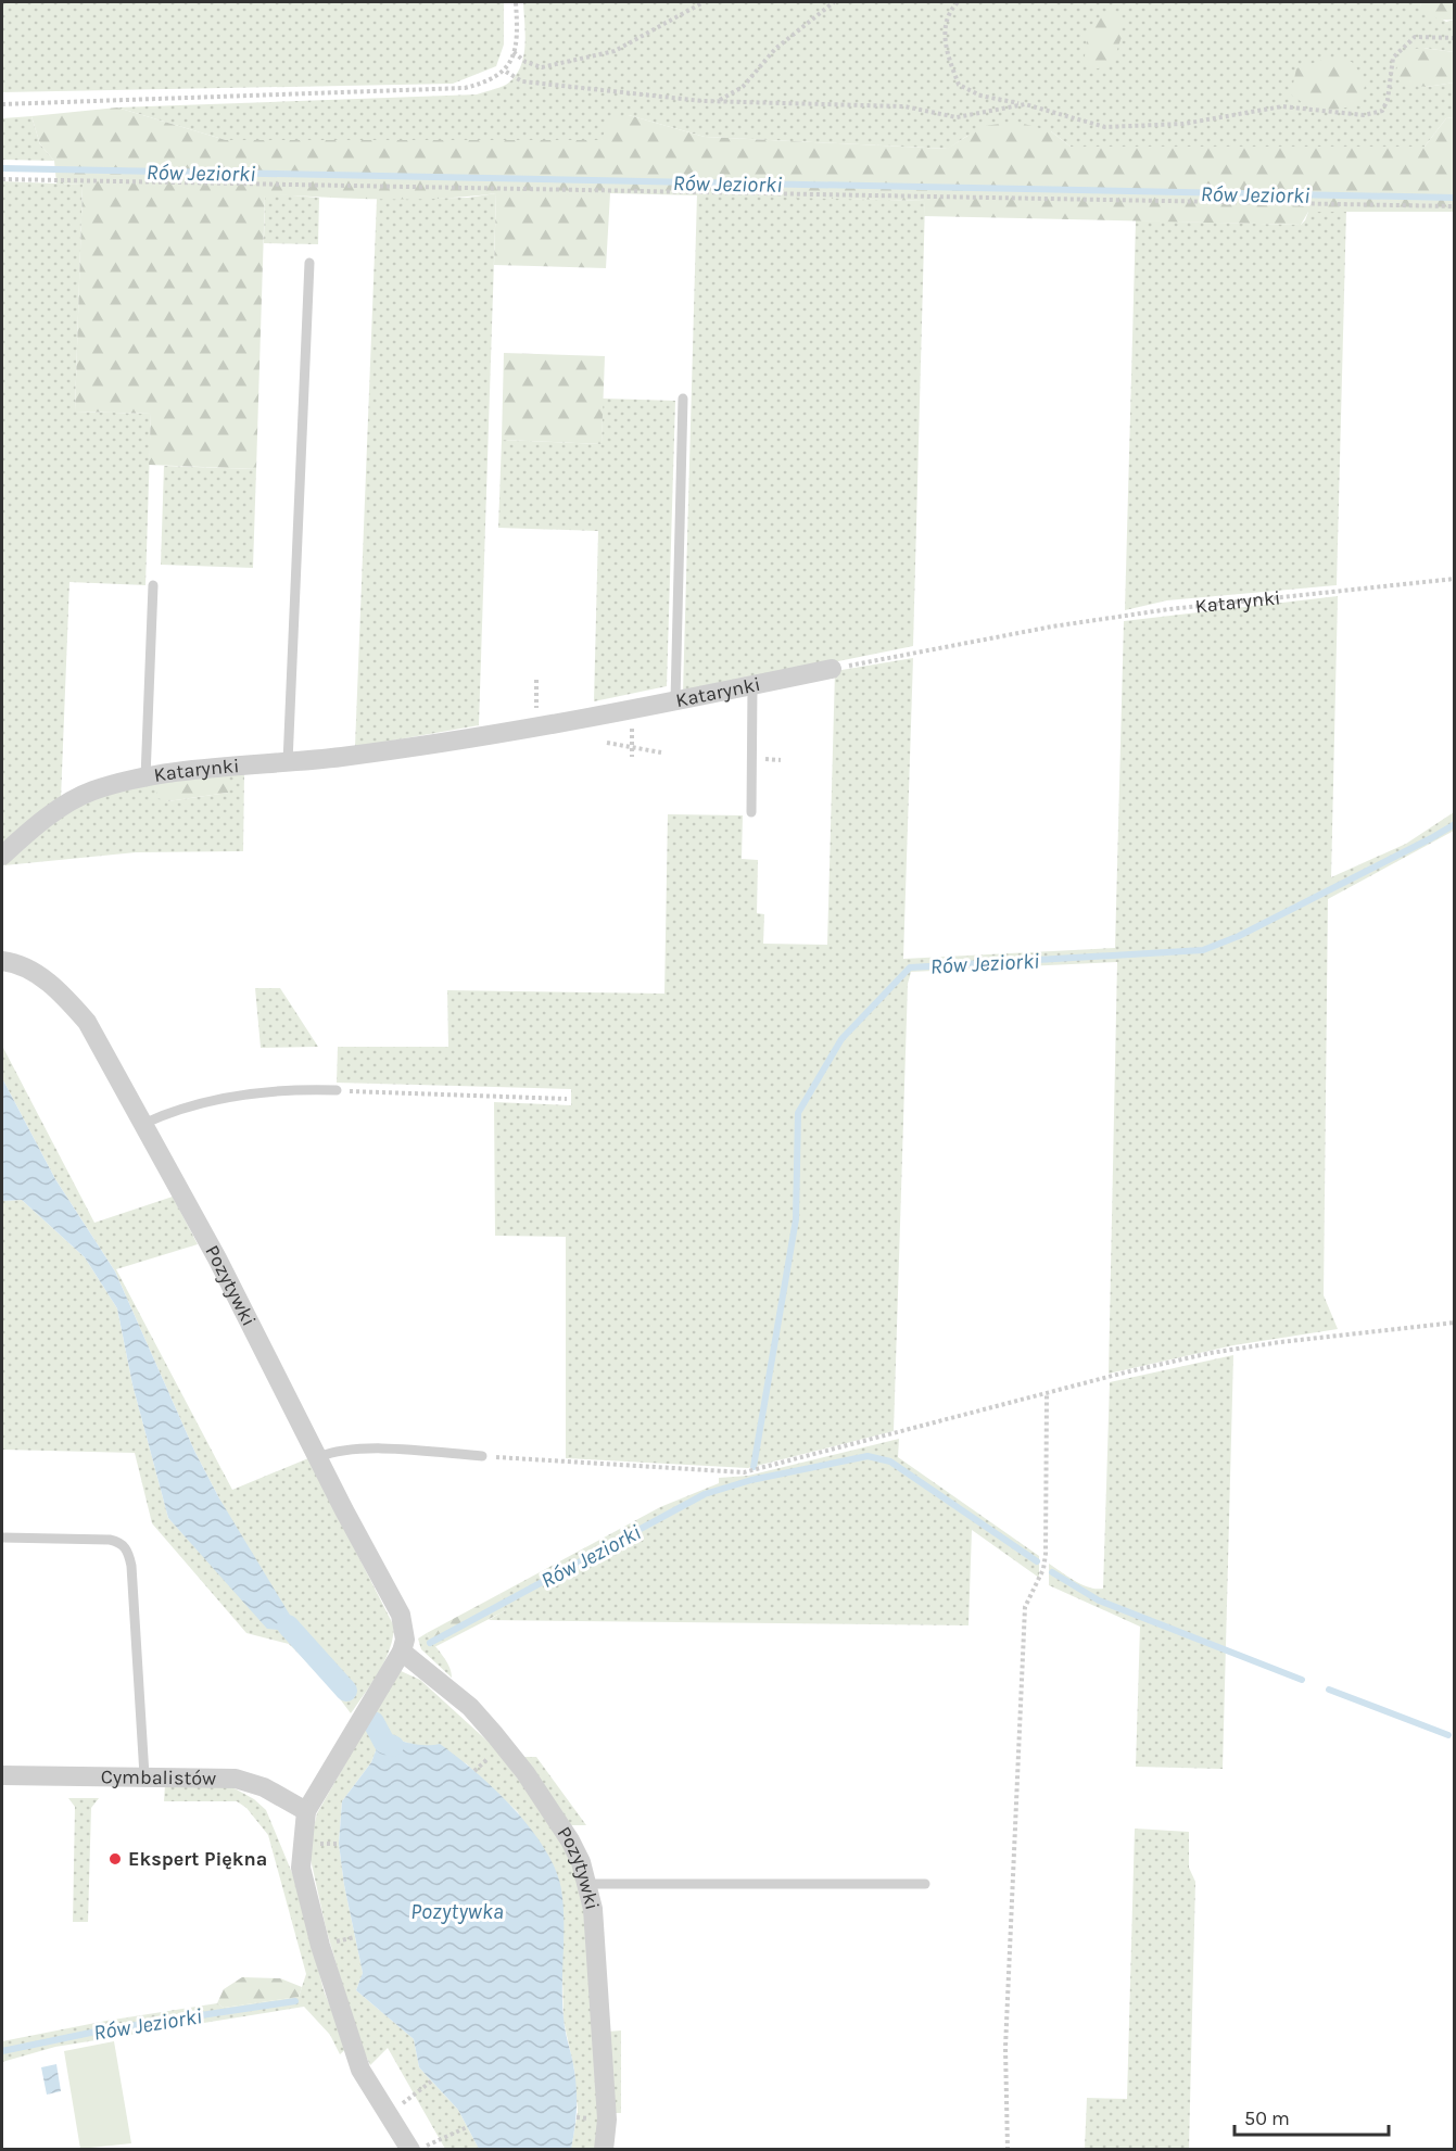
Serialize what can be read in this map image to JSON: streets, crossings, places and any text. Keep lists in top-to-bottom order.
{
  "streets": {
    "street": ["Katarynki", "Pozytywki", "Cymbalistów"]
  },
  "crossings": [
    ["Pozytywki", "Cymbalistów"]
  ],
  "water": ["Rów Jeziorki", "Pozytywka"],
  "places": ["Ekspert Piękna"],
  "scale_bar": "50 m"
}
